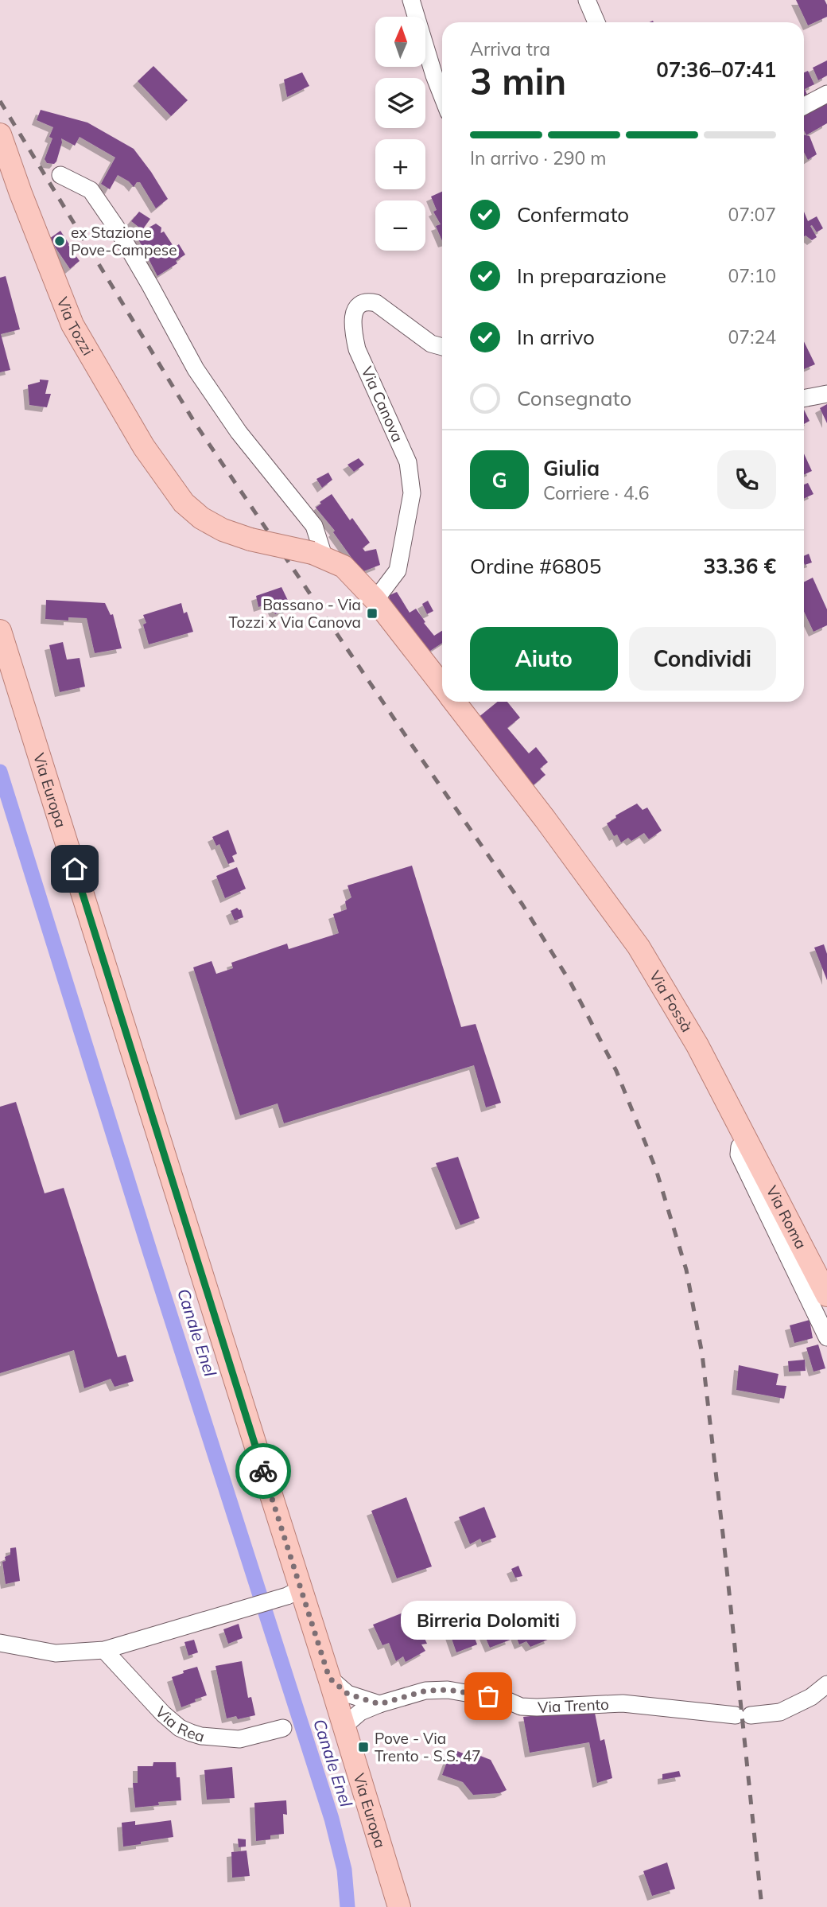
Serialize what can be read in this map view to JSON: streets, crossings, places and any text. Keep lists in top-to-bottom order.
{
  "streets": {
    "main road": [
      "Via Tozzi",
      "Via Europa",
      "Via Fossà",
      "Via Roma"
    ],
    "street": ["Via Canova", "Via Trento", "Via Rea"]
  },
  "crossings": [
    ["Via Tozzi", "Via Fossà"],
    ["Via Canova", "Via Fossà"],
    ["Via Europa", "Via Trento"],
    ["Via Fossà", "Via Roma"]
  ],
  "water": ["Canale Enel"],
  "places": {
    "other": ["ex Stazione Pove-Campese", "Birreria Dolomiti"],
    "transit": ["Bassano - Via Tozzi x Via Canova", "Pove - Via Trento - S.S. 47"]
  },
  "north": "top",
  "page": {
    "map_buttons": ["+", "−"],
    "heading": ["3 min", "Arriva tra", "07:36–07:41"],
    "panel": [
      "Giulia",
      "Corriere · 4.6",
      "Ordine #6805",
      "33.36 €"
    ],
    "bar": "In arrivo · 290 m",
    "list": [
      ["Confermato", "07:07"],
      ["In preparazione", "07:10"],
      ["In arrivo", "07:24"],
      "Consegnato"
    ],
    "round": "G",
    "buttons": ["Aiuto", "Condividi"],
    "bubble": "Birreria Dolomiti"
  }
}
